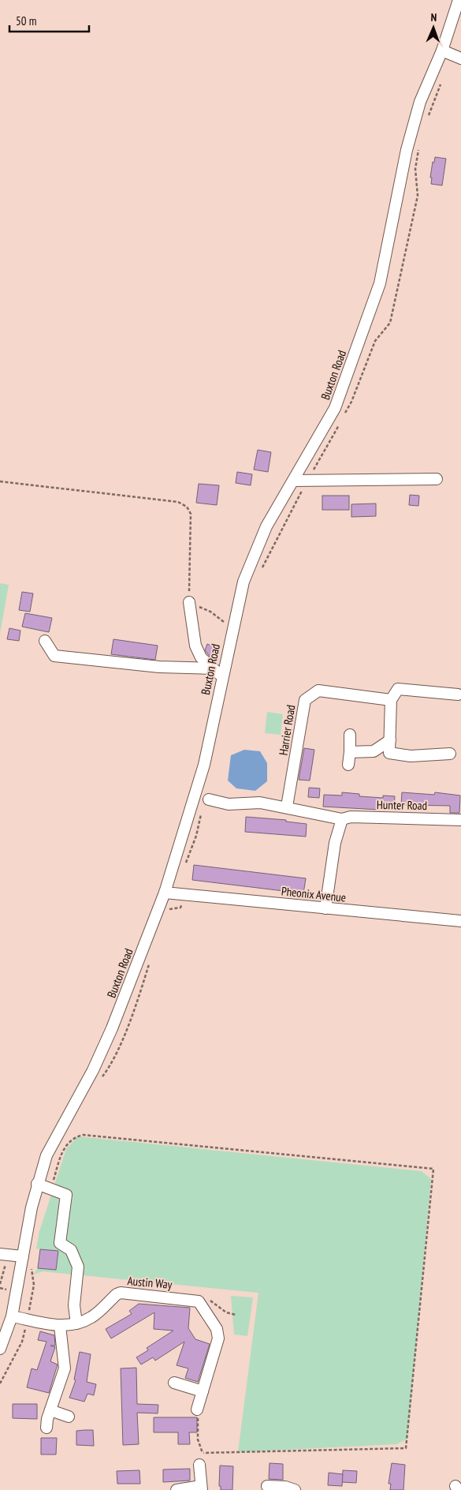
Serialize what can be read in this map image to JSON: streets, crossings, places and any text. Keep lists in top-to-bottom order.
{
  "streets": {
    "street": [
      "Buxton Road",
      "Harrier Road",
      "Hunter Road",
      "Pheonix Avenue",
      "Austin Way"
    ]
  },
  "crossings": [
    ["Buxton Road", "Pheonix Avenue"],
    ["Buxton Road", "Austin Way"],
    ["Harrier Road", "Hunter Road"]
  ],
  "scale_bar": "50 m",
  "north": "top"
}
